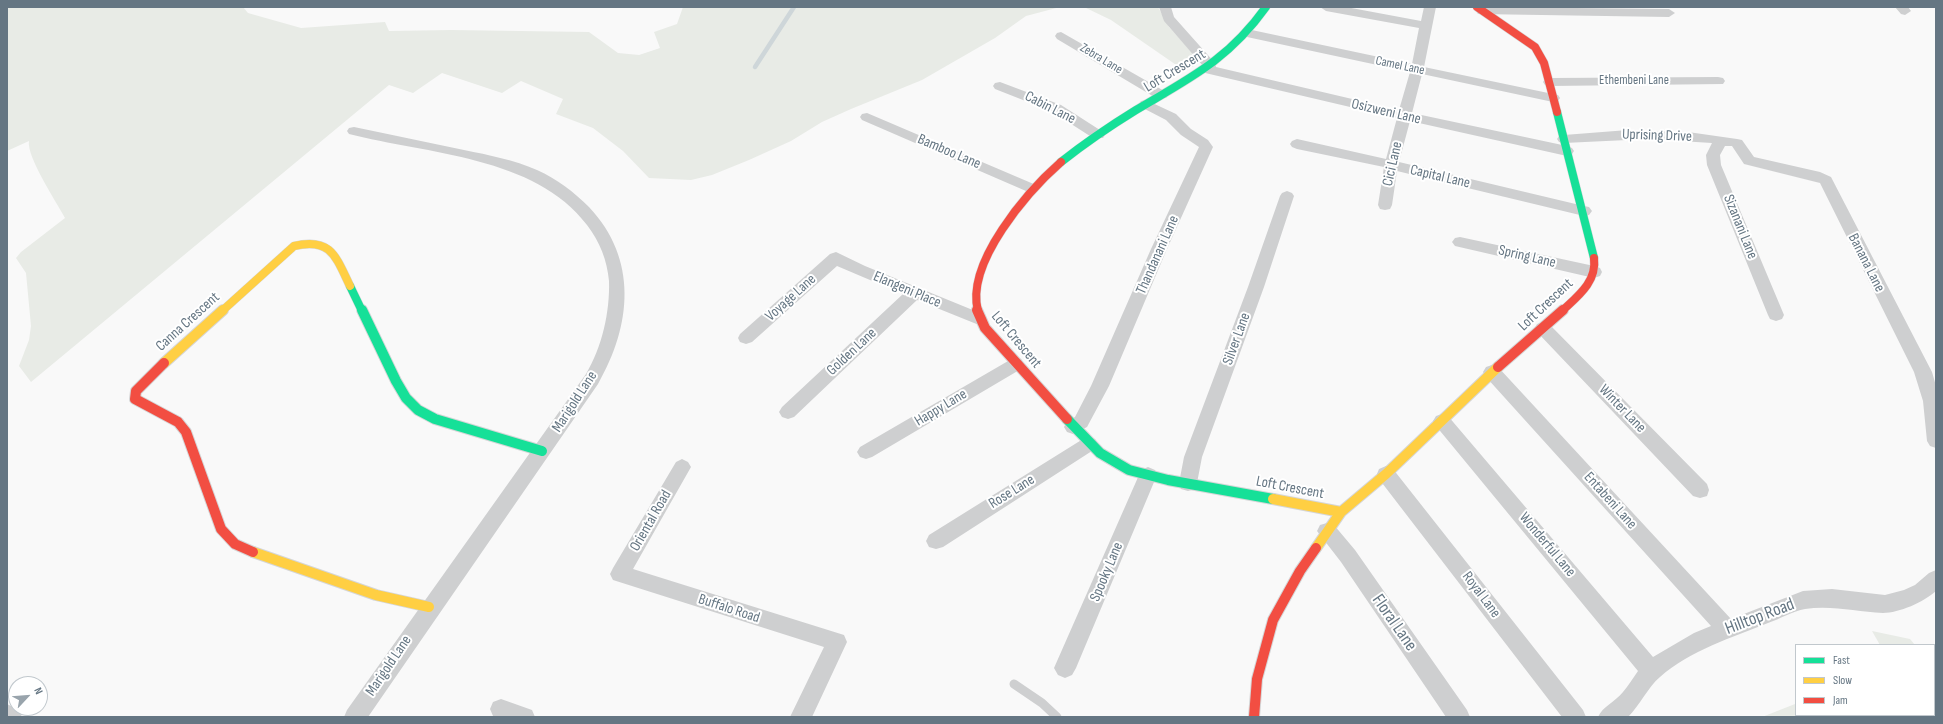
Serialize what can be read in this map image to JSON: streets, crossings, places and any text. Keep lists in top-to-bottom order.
{
  "streets": {
    "street": [
      "Zebra Lane",
      "Camel Lane",
      "Loft Crescent",
      "Ethembeni Lane",
      "Cabin Lane",
      "Osizweni Lane",
      "Uprising Drive",
      "Bamboo Lane",
      "Cici Lane",
      "Capital Lane",
      "Sizanani Lane",
      "Thandanani Lane",
      "Spring Lane",
      "Banana Lane",
      "Elangeni Place",
      "Voyage Lane",
      "Canna Crescent",
      "Silver Lane",
      "Golden Lane",
      "Marigold Lane",
      "Happy Lane",
      "Winter Lane",
      "Rose Lane",
      "Entabeni Lane",
      "Oriental Road",
      "Wonderful Lane",
      "Spooky Lane",
      "Royal Lane",
      "Buffalo Road",
      "Hilltop Road",
      "Floral Lane"
    ]
  },
  "crossings": [
    ["Zebra Lane", "Loft Crescent"],
    ["Camel Lane", "Loft Crescent"],
    ["Camel Lane", "Cici Lane"],
    ["Loft Crescent", "Cabin Lane"],
    ["Loft Crescent", "Osizweni Lane"],
    ["Loft Crescent", "Bamboo Lane"],
    ["Loft Crescent", "Thandanani Lane"],
    ["Loft Crescent", "Spring Lane"],
    ["Loft Crescent", "Elangeni Place"],
    ["Loft Crescent", "Silver Lane"],
    ["Loft Crescent", "Happy Lane"],
    ["Loft Crescent", "Winter Lane"],
    ["Loft Crescent", "Rose Lane"],
    ["Loft Crescent", "Entabeni Lane"],
    ["Loft Crescent", "Wonderful Lane"],
    ["Loft Crescent", "Spooky Lane"],
    ["Loft Crescent", "Royal Lane"],
    ["Loft Crescent", "Floral Lane"],
    ["Osizweni Lane", "Uprising Drive"],
    ["Osizweni Lane", "Cici Lane"],
    ["Uprising Drive", "Sizanani Lane"],
    ["Uprising Drive", "Banana Lane"],
    ["Cici Lane", "Capital Lane"],
    ["Sizanani Lane", "Banana Lane"],
    ["Elangeni Place", "Voyage Lane"],
    ["Elangeni Place", "Golden Lane"],
    ["Canna Crescent", "Marigold Lane"],
    ["Entabeni Lane", "Hilltop Road"],
    ["Oriental Road", "Buffalo Road"],
    ["Wonderful Lane", "Hilltop Road"]
  ],
  "legend": ["Fast", "Slow", "Jam"],
  "north": "top right"
}
